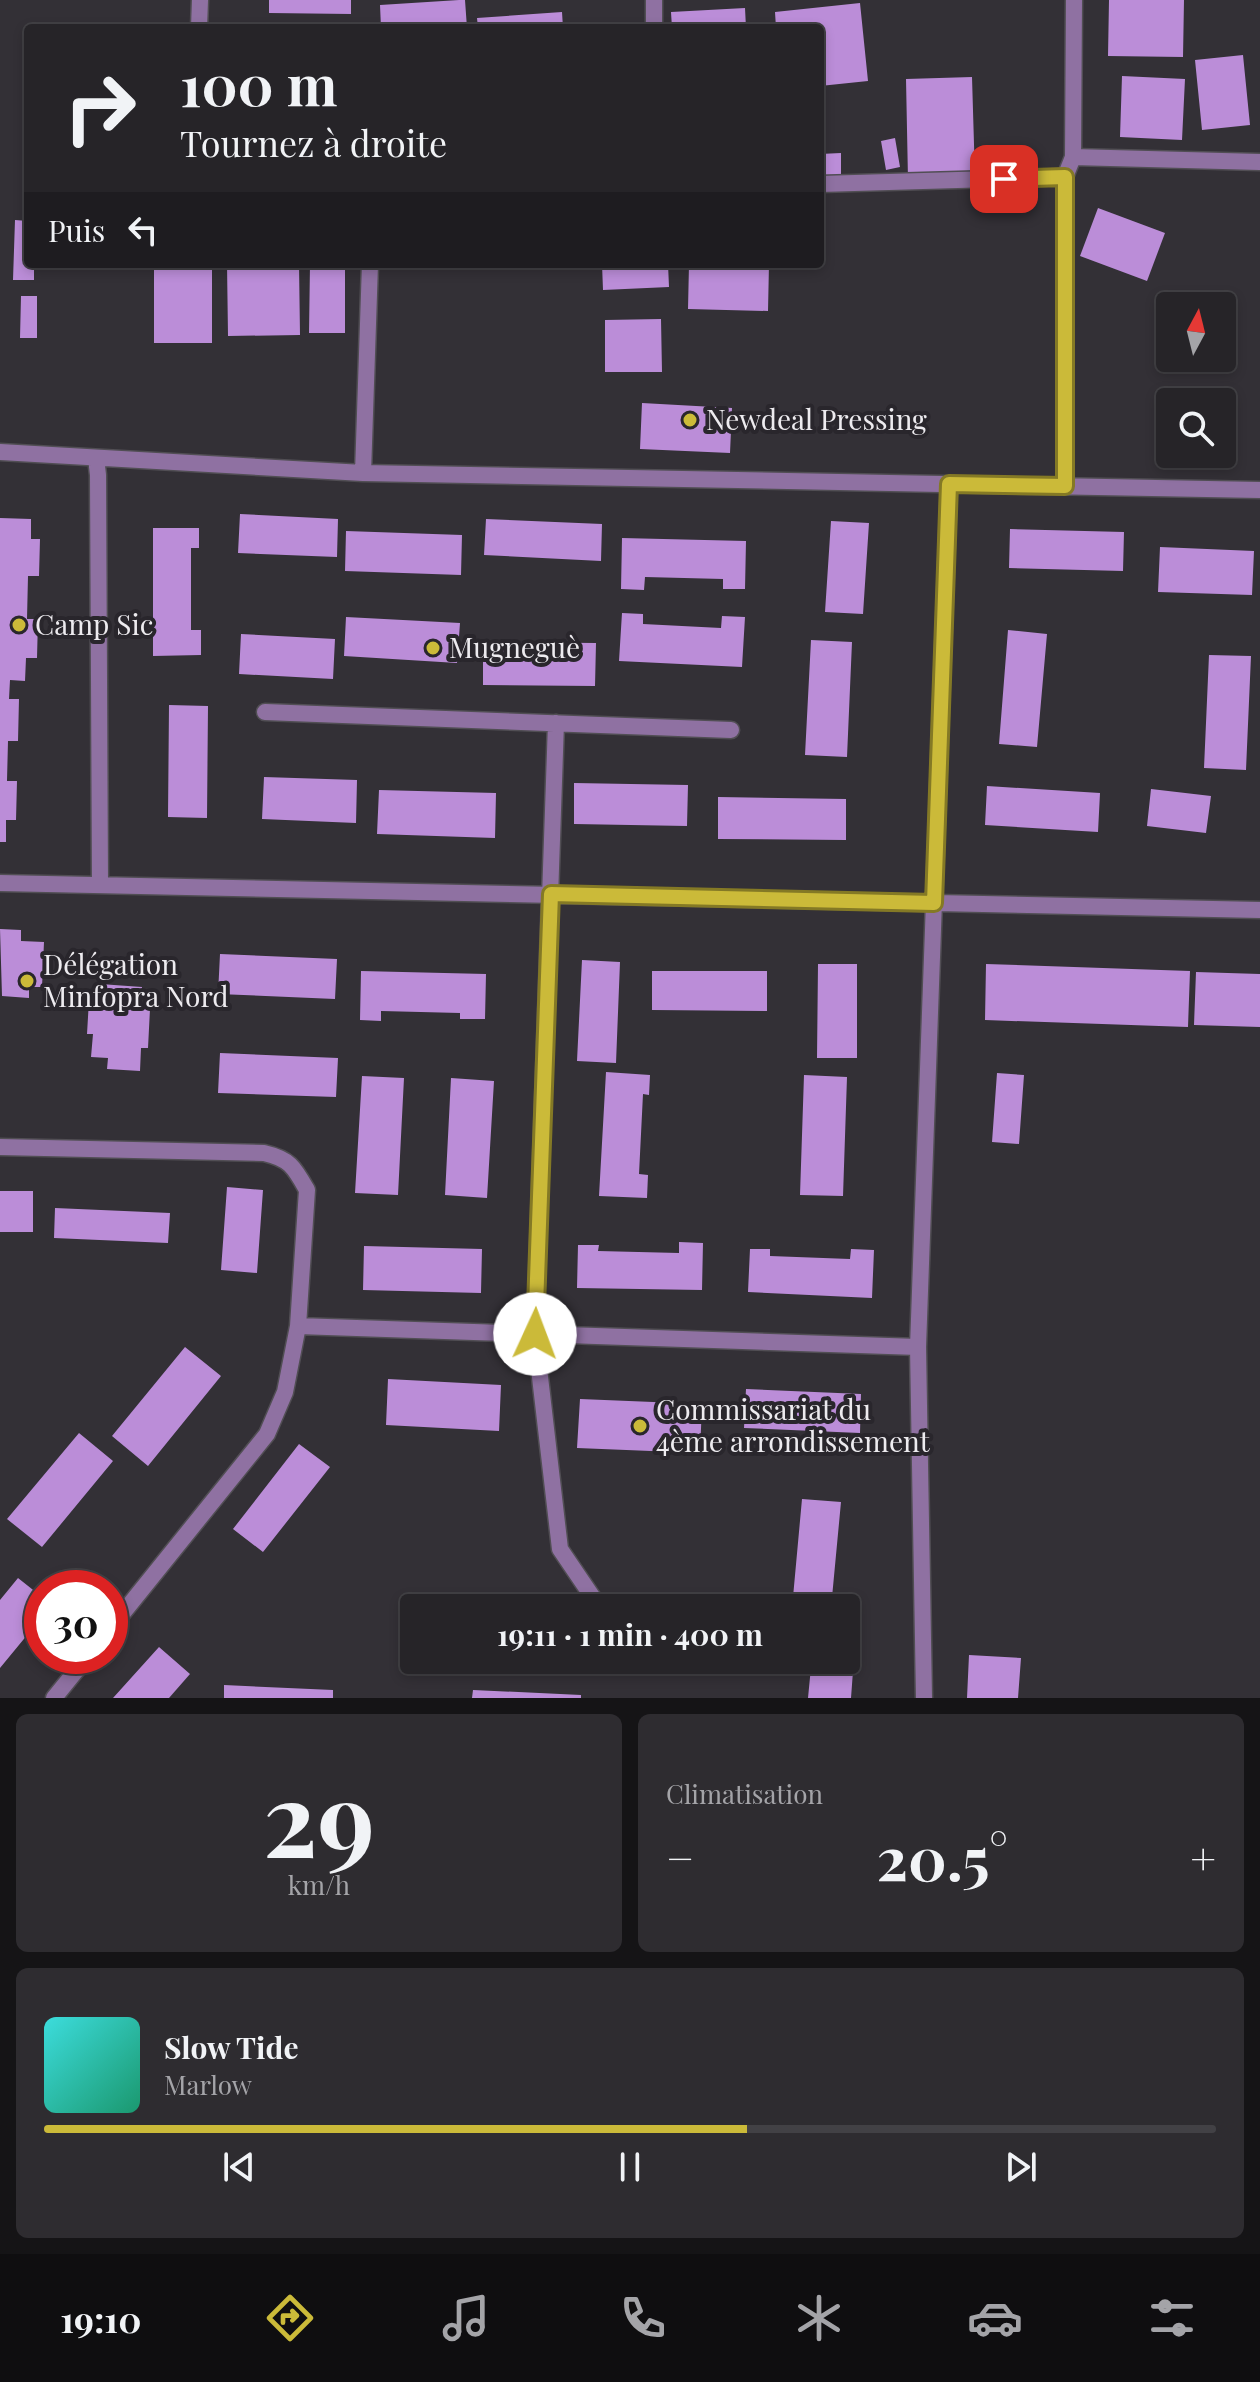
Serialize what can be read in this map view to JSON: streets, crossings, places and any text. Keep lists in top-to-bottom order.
{
  "places": [
    "Newdeal Pressing",
    "Camp Sic",
    "Mugneguè",
    "Délégation Minfopra Nord",
    "Commissariat du 4ème arrondissement"
  ],
  "north": "top",
  "page": {
    "turn": ["100 m", "Tournez à droite"],
    "then": "Puis",
    "limit": "30",
    "trip": "19:11 · 1 min · 400 m",
    "tile": [
      ["29", "km/h"],
      "Climatisation"
    ],
    "heat": ["−", "20.5°", "+"],
    "song": ["Slow Tide", "Marlow"],
    "tabs": "19:10"
  }
}
